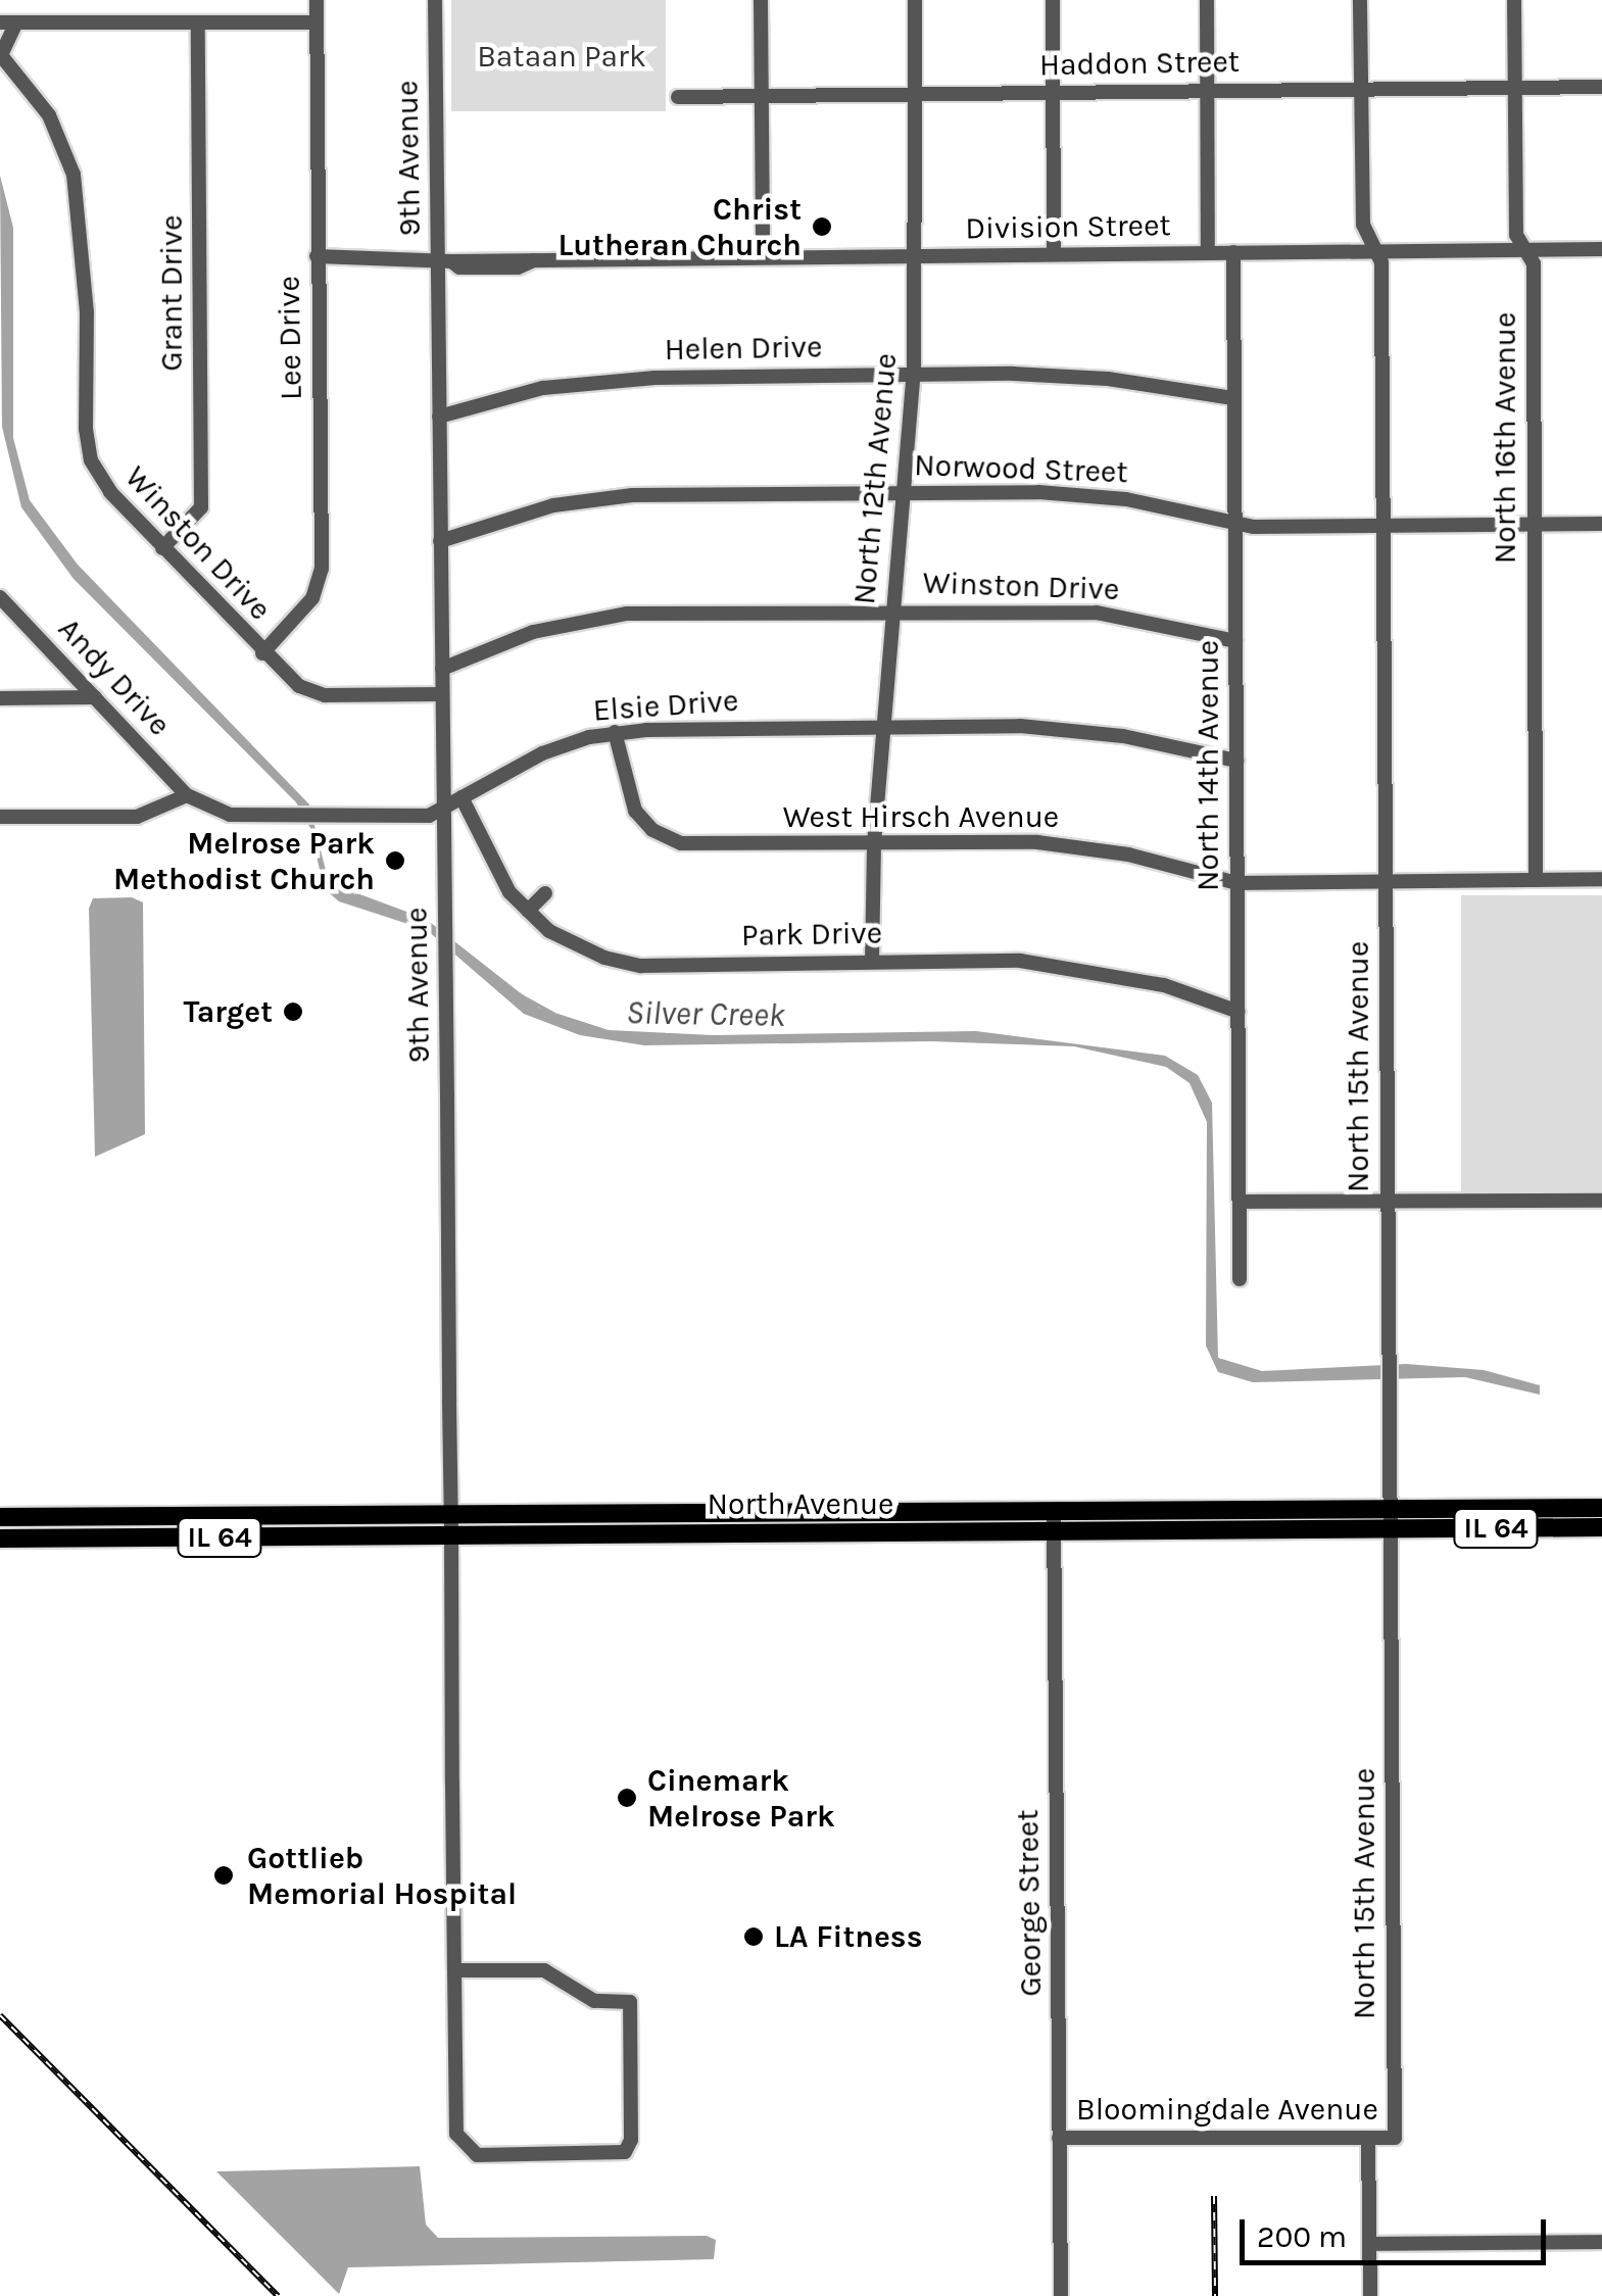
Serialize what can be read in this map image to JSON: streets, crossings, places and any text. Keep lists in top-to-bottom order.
{
  "streets": {
    "main road": ["North Avenue", "IL 64"],
    "street": [
      "Haddon Street",
      "9th Avenue",
      "Division Street",
      "Grant Drive",
      "Lee Drive",
      "Helen Drive",
      "North 16th Avenue",
      "Norwood Street",
      "North 12th Avenue",
      "Winston Drive",
      "Andy Drive",
      "Elsie Drive",
      "North 14th Avenue",
      "West Hirsch Avenue",
      "Park Drive",
      "North 15th Avenue",
      "George Street",
      "Bloomingdale Avenue"
    ]
  },
  "crossings": [
    ["Haddon Street", "North 16th Avenue"],
    ["Haddon Street", "North 12th Avenue"],
    ["Haddon Street", "North 15th Avenue"],
    ["9th Avenue", "Division Street"],
    ["9th Avenue", "Helen Drive"],
    ["9th Avenue", "Norwood Street"],
    ["9th Avenue", "Winston Drive"],
    ["9th Avenue", "Elsie Drive"],
    ["9th Avenue", "North Avenue"],
    ["Division Street", "Lee Drive"],
    ["Division Street", "North 16th Avenue"],
    ["Division Street", "North 12th Avenue"],
    ["Division Street", "North 14th Avenue"],
    ["Division Street", "North 15th Avenue"],
    ["Grant Drive", "Winston Drive"],
    ["Lee Drive", "Winston Drive"],
    ["Helen Drive", "North 12th Avenue"],
    ["Helen Drive", "North 14th Avenue"],
    ["North 16th Avenue", "Norwood Street"],
    ["North 16th Avenue", "West Hirsch Avenue"],
    ["Norwood Street", "North 12th Avenue"],
    ["Norwood Street", "North 14th Avenue"],
    ["Norwood Street", "North 15th Avenue"],
    ["North 12th Avenue", "Winston Drive"],
    ["North 12th Avenue", "Elsie Drive"],
    ["North 12th Avenue", "West Hirsch Avenue"],
    ["North 12th Avenue", "Park Drive"],
    ["Winston Drive", "North 14th Avenue"],
    ["Andy Drive", "Elsie Drive"],
    ["Elsie Drive", "North 14th Avenue"],
    ["Elsie Drive", "West Hirsch Avenue"],
    ["Elsie Drive", "Park Drive"],
    ["North 14th Avenue", "West Hirsch Avenue"],
    ["North 14th Avenue", "Park Drive"],
    ["West Hirsch Avenue", "North 15th Avenue"],
    ["North 15th Avenue", "North Avenue"],
    ["North 15th Avenue", "Bloomingdale Avenue"],
    ["North Avenue", "George Street"],
    ["George Street", "Bloomingdale Avenue"]
  ],
  "water": ["Silver Creek"],
  "parks": ["Bataan Park"],
  "places": [
    "Christ Lutheran Church",
    "Melrose Park Methodist Church",
    "Target",
    "Cinemark Melrose Park",
    "Gottlieb Memorial Hospital",
    "LA Fitness"
  ],
  "scale_bar": "200 m"
}
